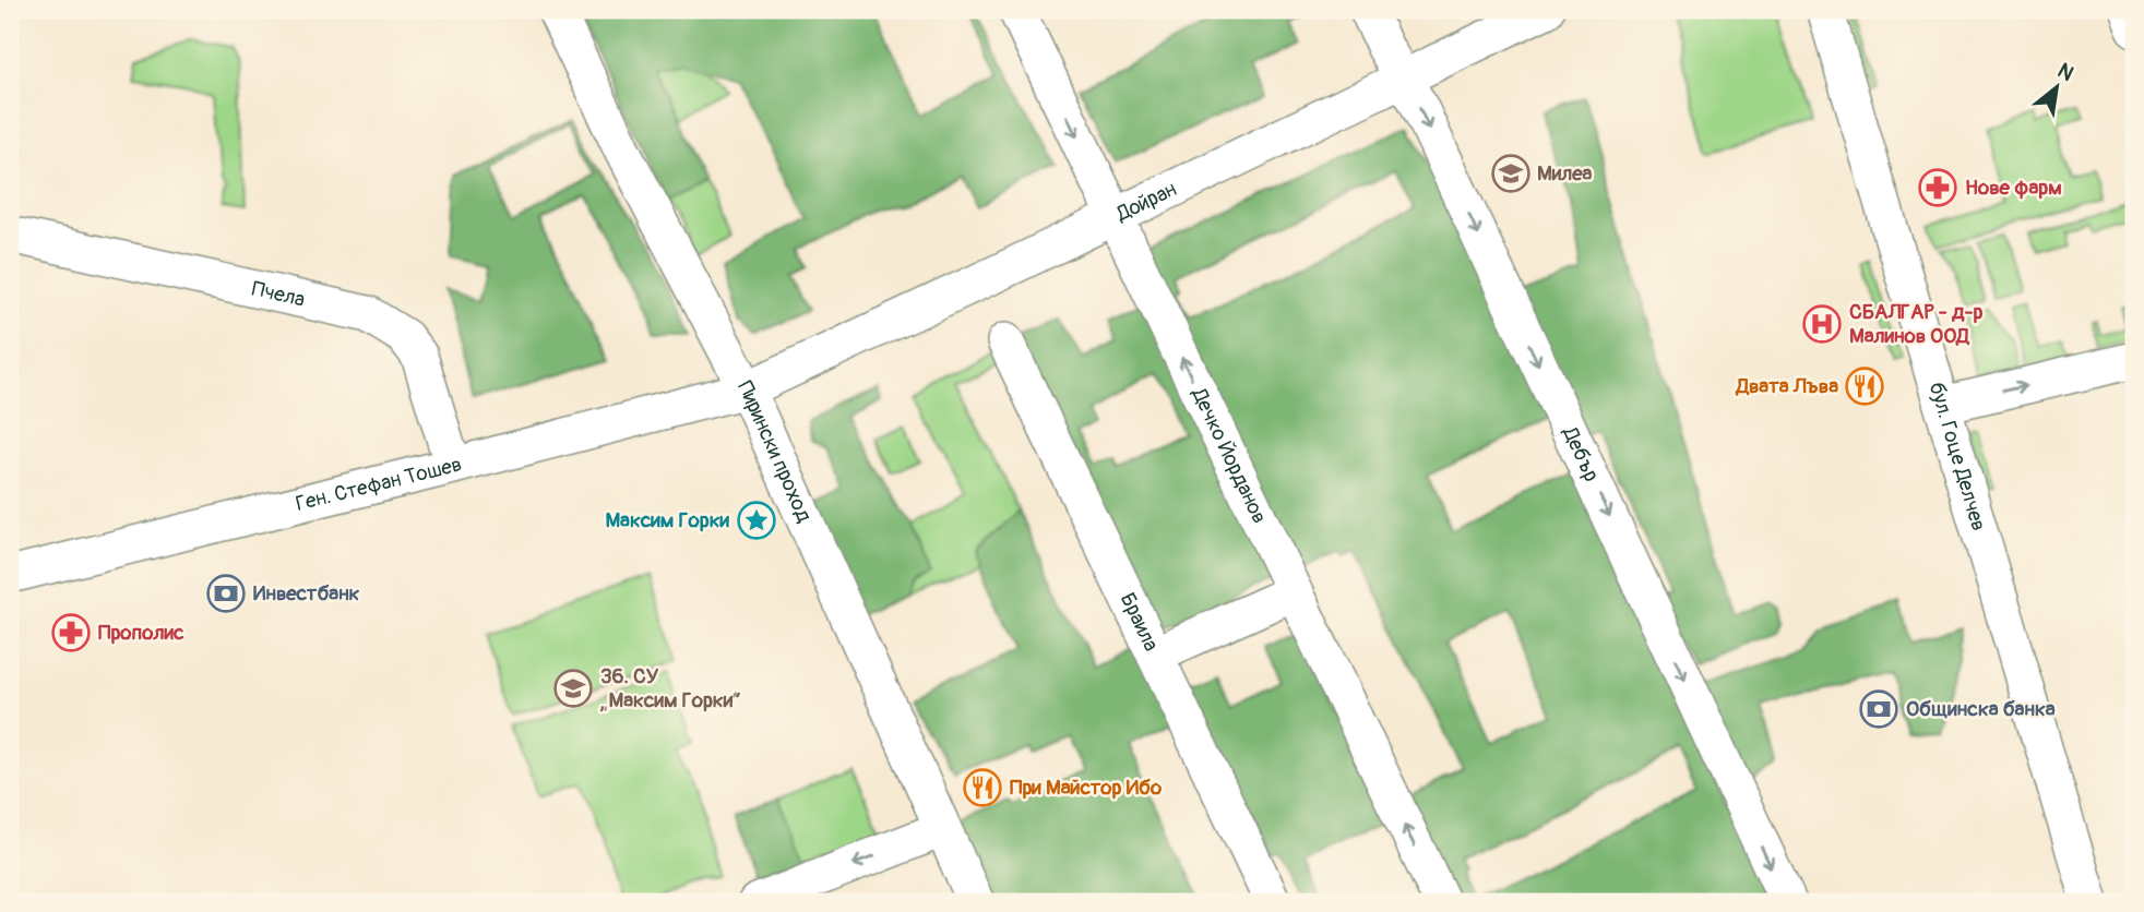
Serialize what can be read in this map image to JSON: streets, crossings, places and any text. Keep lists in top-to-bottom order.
{
  "streets": {
    "street": [
      "Дойран",
      "Пчела",
      "Пирински проход",
      "Дебър",
      "Дечко Йорданов",
      "бул. Гоце Делчев",
      "Ген. Стефан Тошев",
      "Браила"
    ]
  },
  "crossings": [
    ["Дойран", "Пирински проход"],
    ["Дойран", "Дебър"],
    ["Дойран", "Дечко Йорданов"],
    ["Дойран", "Ген. Стефан Тошев"],
    ["Пчела", "Ген. Стефан Тошев"],
    ["Пирински проход", "Ген. Стефан Тошев"]
  ],
  "one_way": ["Дебър"],
  "places": {
    "school or university": ["Милеа", "36. СУ „Максим Горки“"],
    "pharmacy": ["Нове фарм", "Прополис"],
    "hospital": ["СБАЛГАР - д-р Малинов ООД"],
    "restaurant": ["Двата Лъва", "При Майстор Ибо"],
    "place": ["Максим Горки"],
    "bank": ["Инвестбанк", "Общинска банка"]
  },
  "north": "top right"
}
